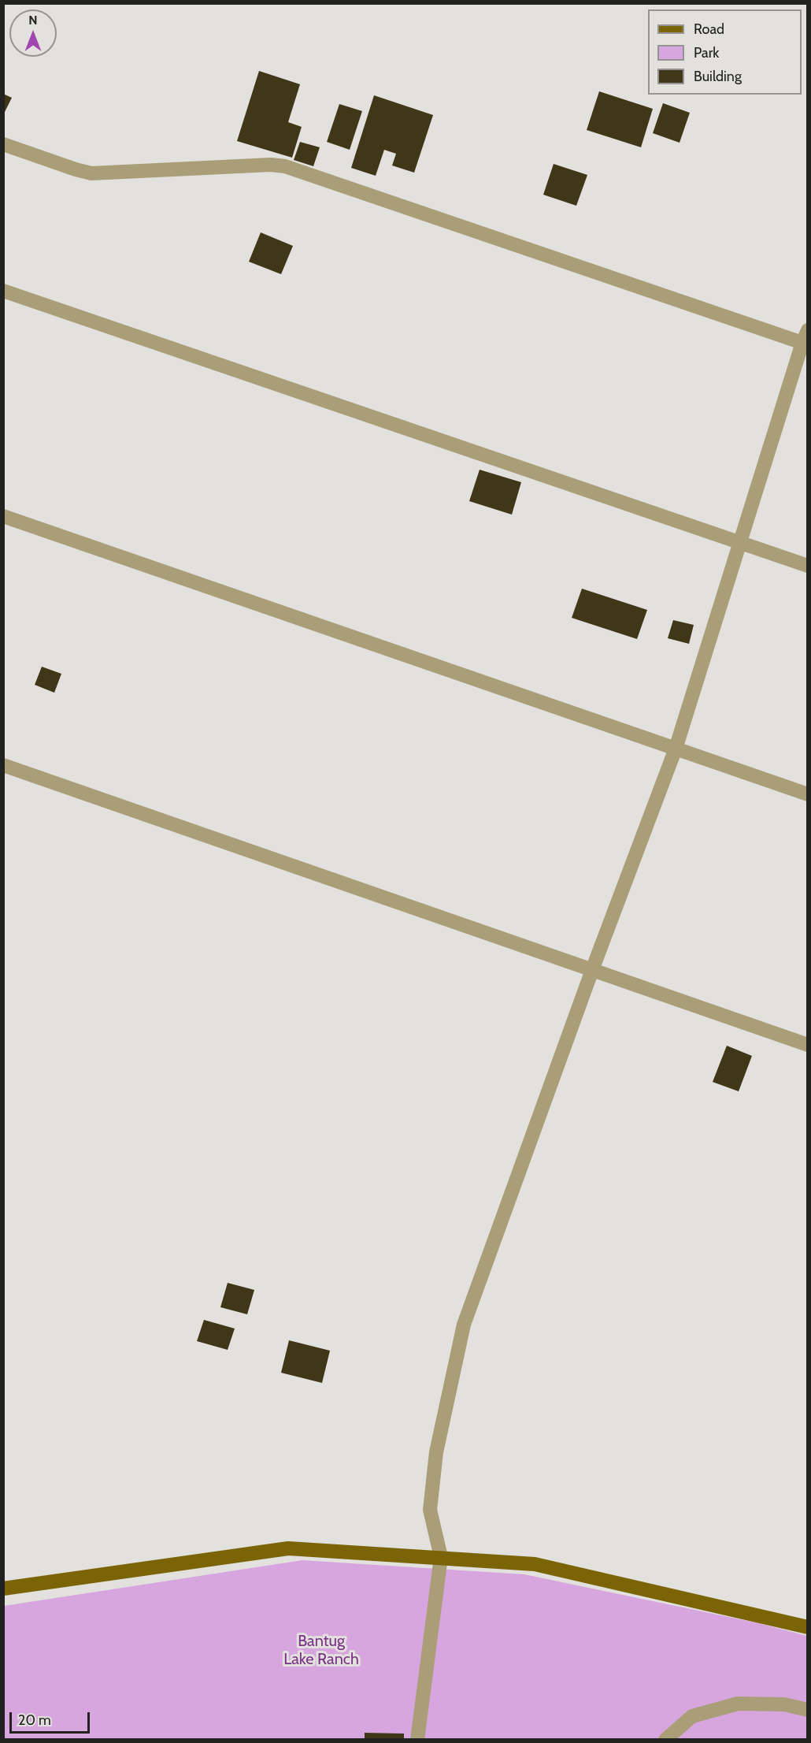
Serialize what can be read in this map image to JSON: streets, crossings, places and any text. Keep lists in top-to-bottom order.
{
  "parks": ["Bantug Lake Ranch"],
  "legend": ["Road", "Park", "Building"],
  "scale_bar": "20 m",
  "north": "top"
}
